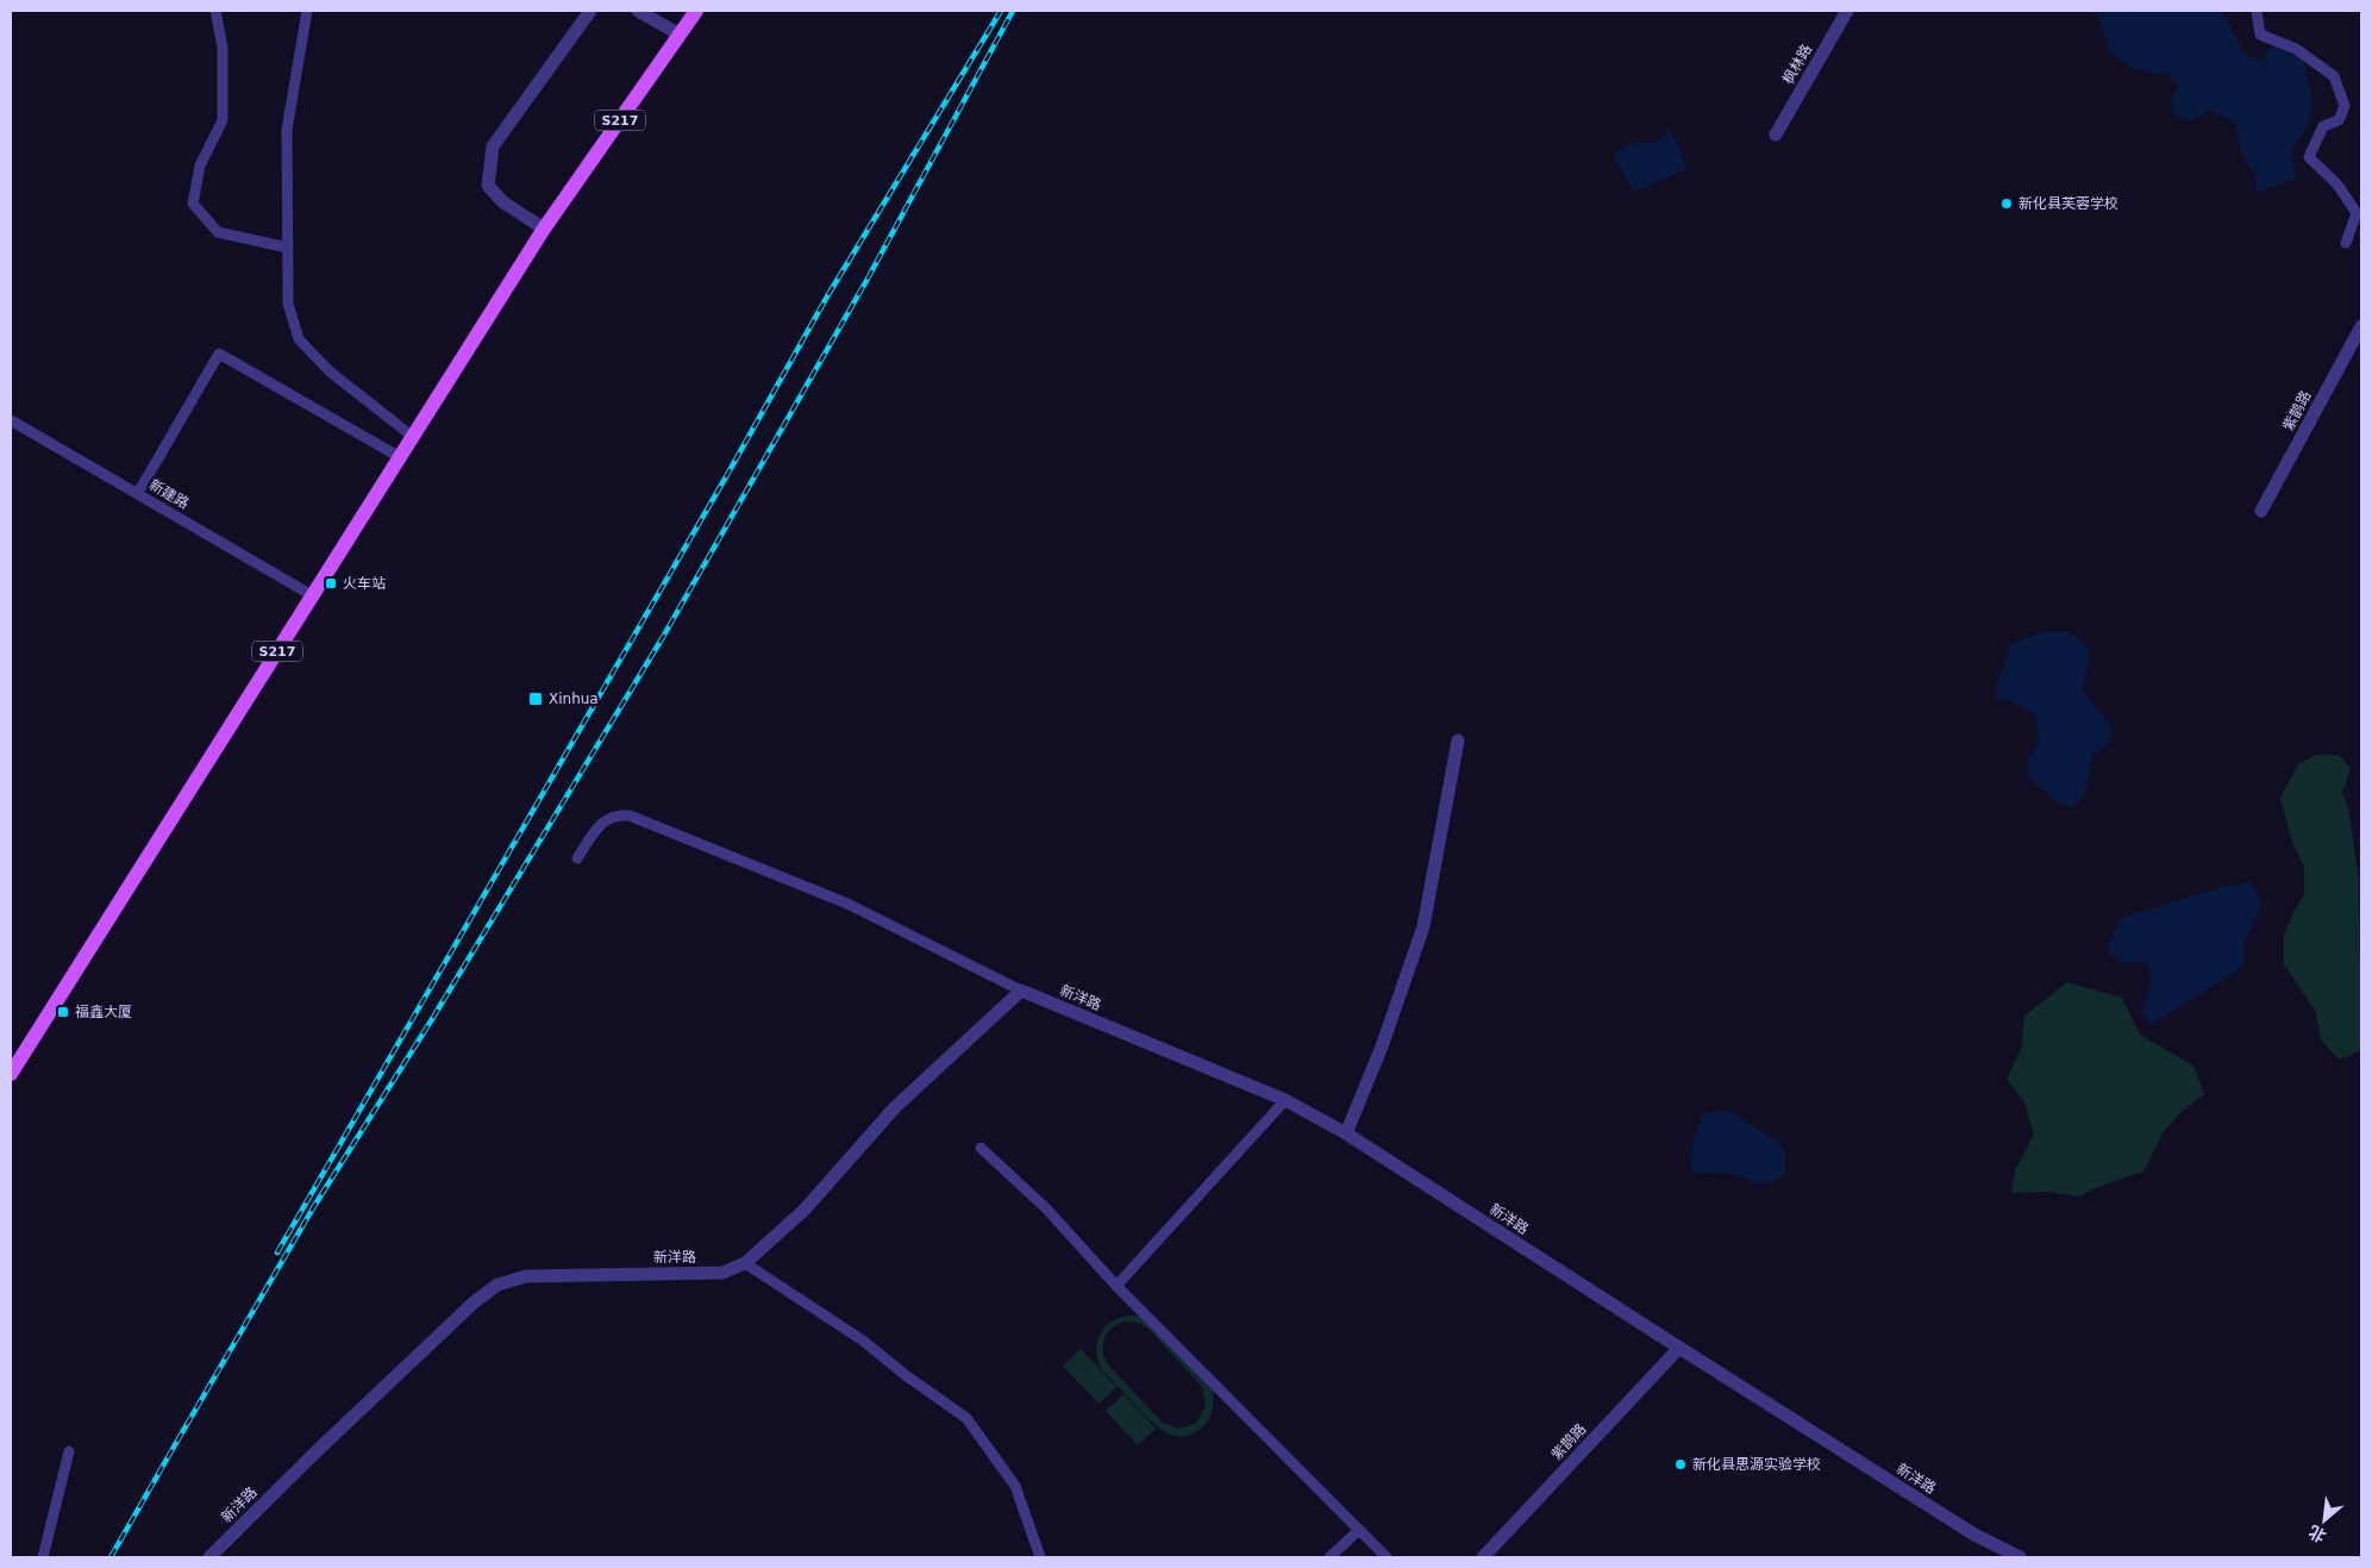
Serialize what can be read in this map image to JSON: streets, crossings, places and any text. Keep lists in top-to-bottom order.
{
  "streets": {
    "main road": ["S217"],
    "street": [
      "枫林路",
      "紫鹊路",
      "新建路",
      "新洋路"
    ]
  },
  "crossings": [
    ["S217", "新建路"],
    ["紫鹊路", "新洋路"]
  ],
  "places": {
    "other": ["新化县芙蓉学校", "新化县思源实验学校"],
    "transit": ["火车站", "Xinhua", "福鑫大厦"]
  },
  "north": "bottom left"
}
